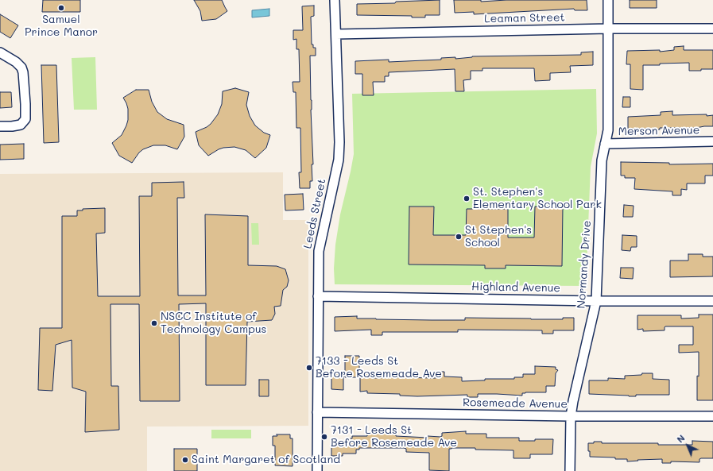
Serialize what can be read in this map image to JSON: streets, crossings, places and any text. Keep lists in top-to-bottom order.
{
  "streets": {
    "street": [
      "Leaman Street",
      "Merson Avenue",
      "Leeds Street",
      "Normandy Drive",
      "Highland Avenue",
      "Rosemeade Avenue"
    ]
  },
  "crossings": [
    ["Leaman Street", "Leeds Street"],
    ["Leaman Street", "Normandy Drive"],
    ["Merson Avenue", "Normandy Drive"],
    ["Leeds Street", "Highland Avenue"],
    ["Leeds Street", "Rosemeade Avenue"],
    ["Normandy Drive", "Highland Avenue"],
    ["Normandy Drive", "Rosemeade Avenue"]
  ],
  "places": [
    "Samuel Prince Manor",
    "St. Stephen's Elementary School Park",
    "St Stephen's School",
    "NSCC Institute of Technology Campus",
    "7133 - Leeds St Before Rosemeade Ave",
    "7131 - Leeds St Before Rosemeade Ave",
    "Saint Margaret of Scotland"
  ],
  "north": "top left"
}
